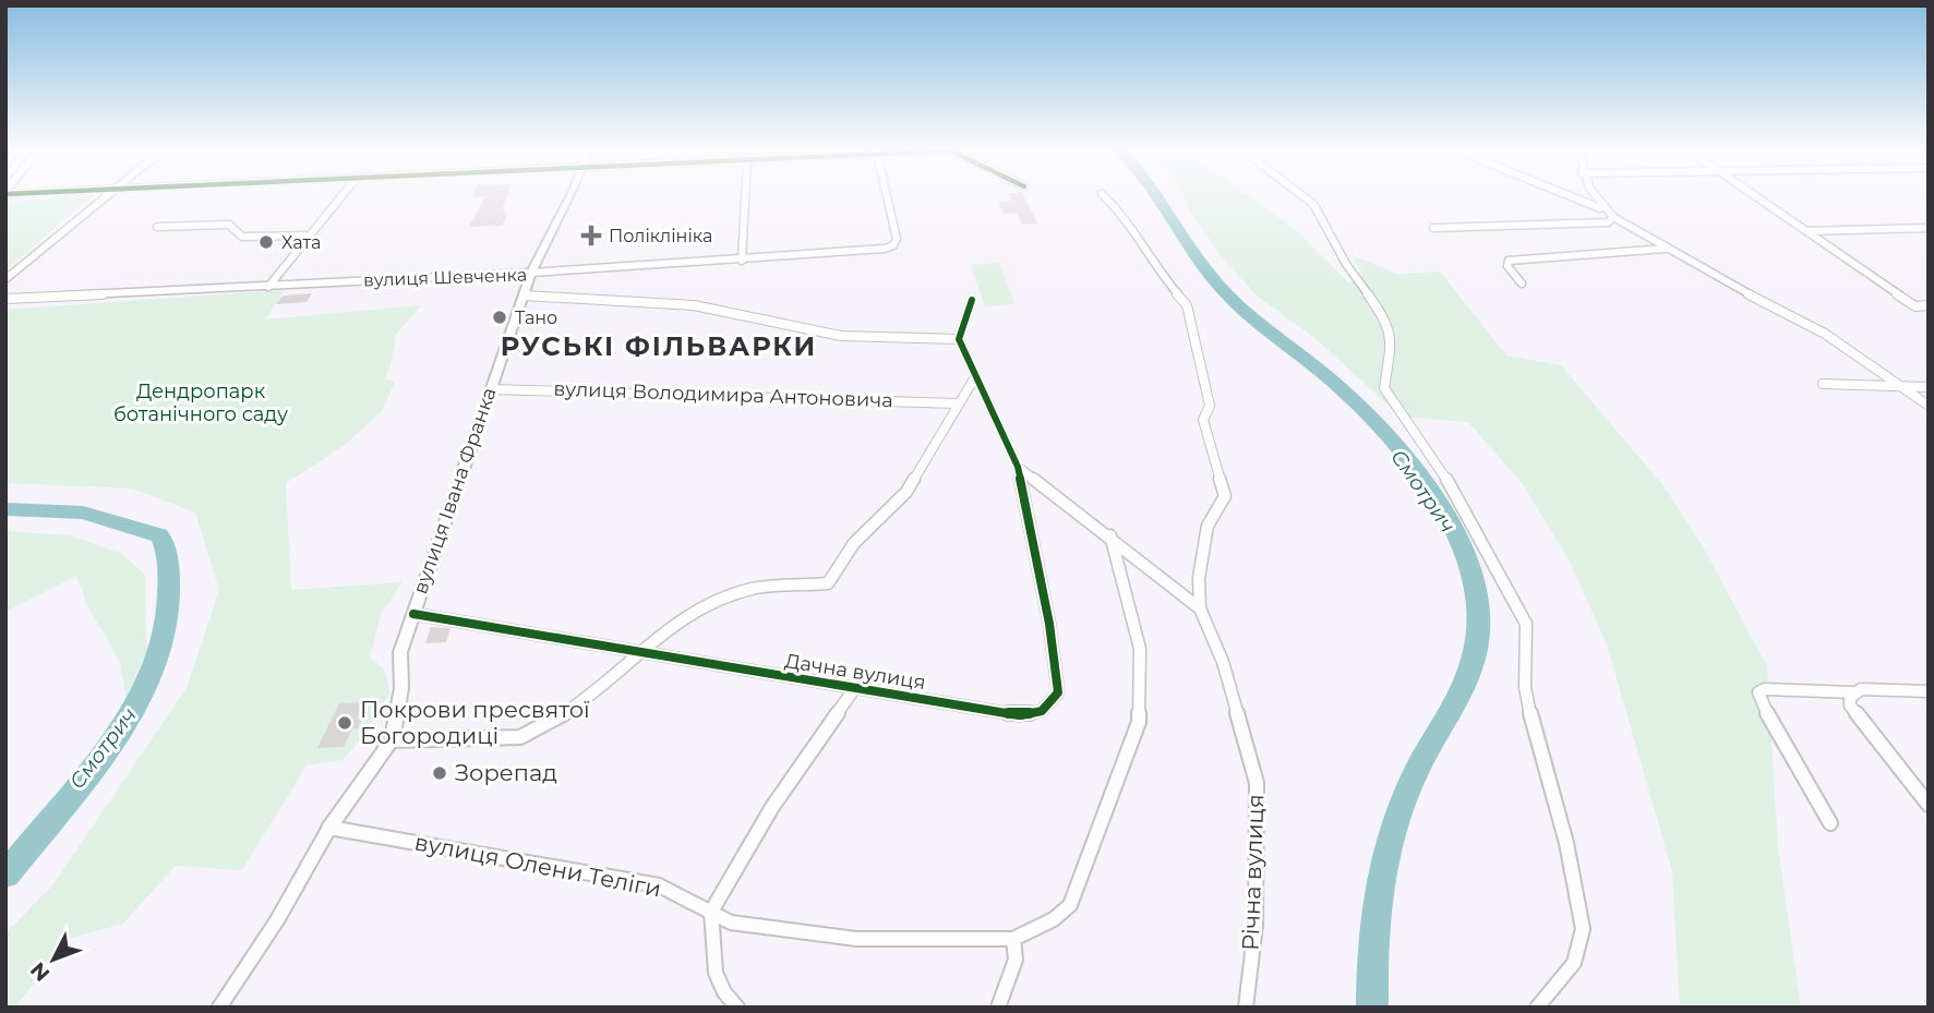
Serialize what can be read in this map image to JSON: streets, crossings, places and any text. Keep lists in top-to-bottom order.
{
  "streets": {
    "street": [
      "вулиця Шевченка",
      "вулиця Володимира Антоновича",
      "вулиця Івана Франка",
      "Дачна вулиця",
      "вулиця Олени Теліги",
      "Річна вулиця"
    ]
  },
  "crossings": [
    ["вулиця Шевченка", "вулиця Івана Франка"],
    ["вулиця Володимира Антоновича", "вулиця Івана Франка"],
    ["вулиця Івана Франка", "Дачна вулиця"],
    ["вулиця Івана Франка", "вулиця Олени Теліги"],
    ["Дачна вулиця", "Річна вулиця"]
  ],
  "districts": ["РУСЬКІ ФІЛЬВАРКИ"],
  "water": ["Смотрич"],
  "parks": ["Дендропарк ботанічного саду"],
  "places": {
    "health": ["Поліклініка"],
    "other": [
      "Хата",
      "Тано",
      "Покрови пресвятої Богородиці",
      "Зорепад"
    ]
  },
  "north": "bottom left"
}
